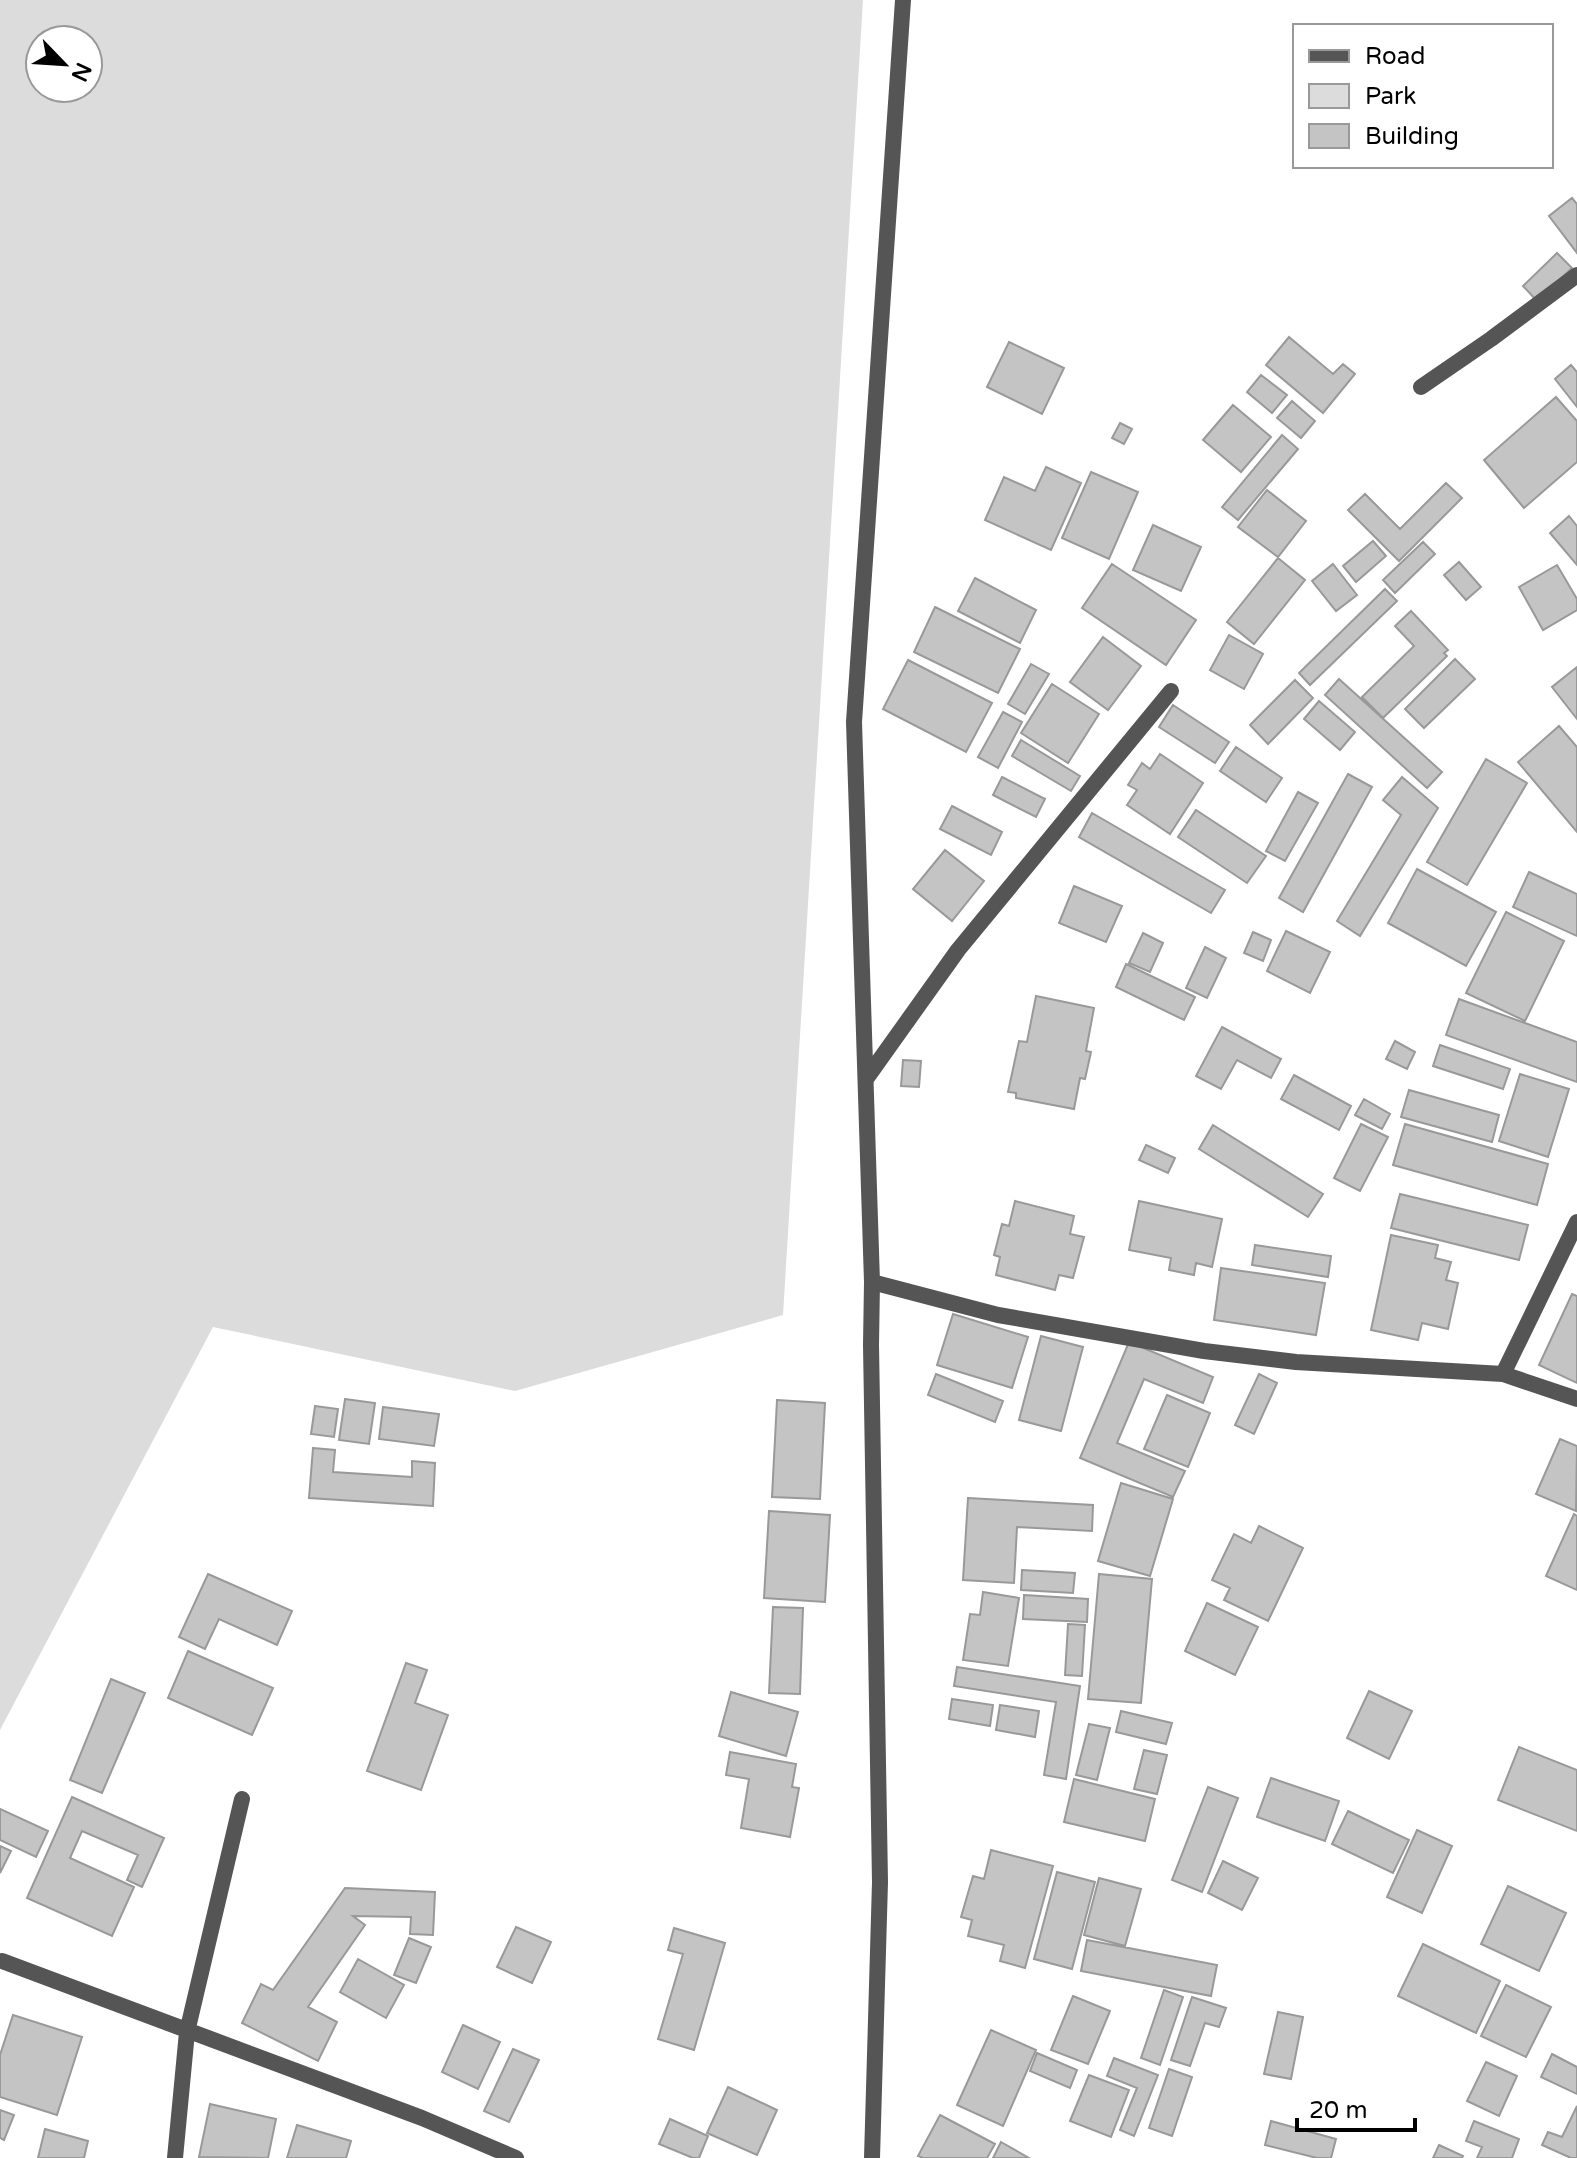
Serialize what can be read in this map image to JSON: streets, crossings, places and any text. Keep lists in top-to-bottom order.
{
  "legend": ["Road", "Park", "Building"],
  "scale_bar": "20 m",
  "north": "bottom right"
}
